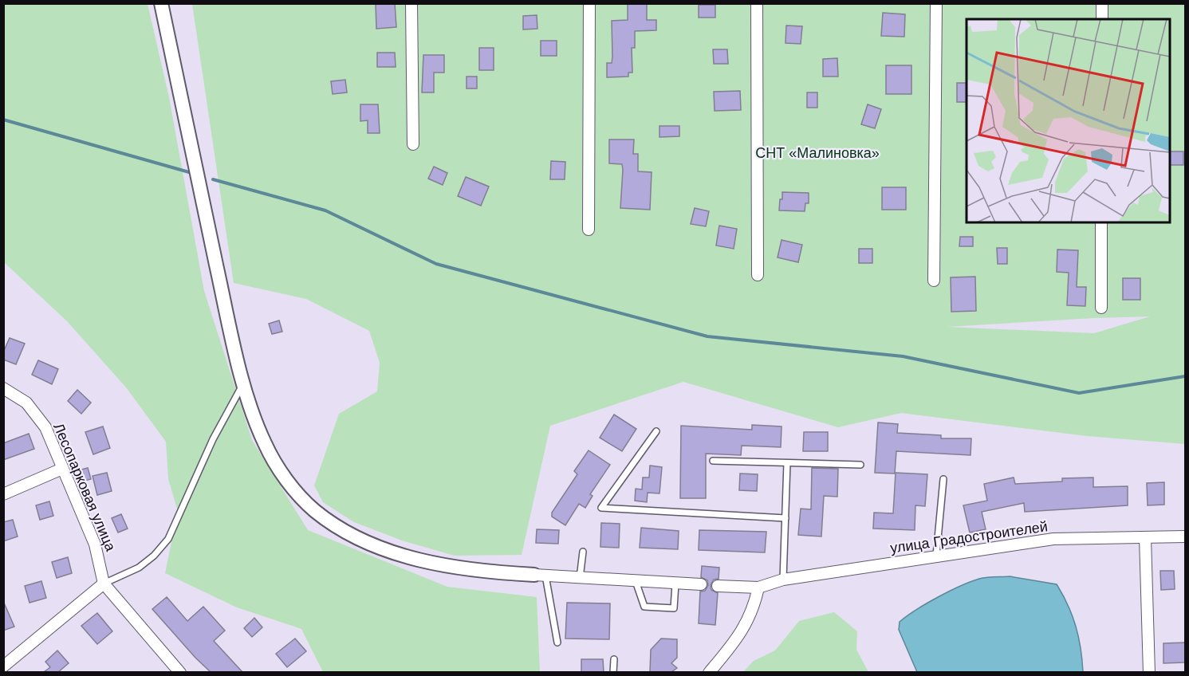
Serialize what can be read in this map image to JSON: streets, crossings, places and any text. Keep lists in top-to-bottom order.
{
  "streets": {
    "street": ["Лесопарковая улица", "улица Градостроителей"]
  },
  "parks": ["СНТ «Малиновка»"]
}
